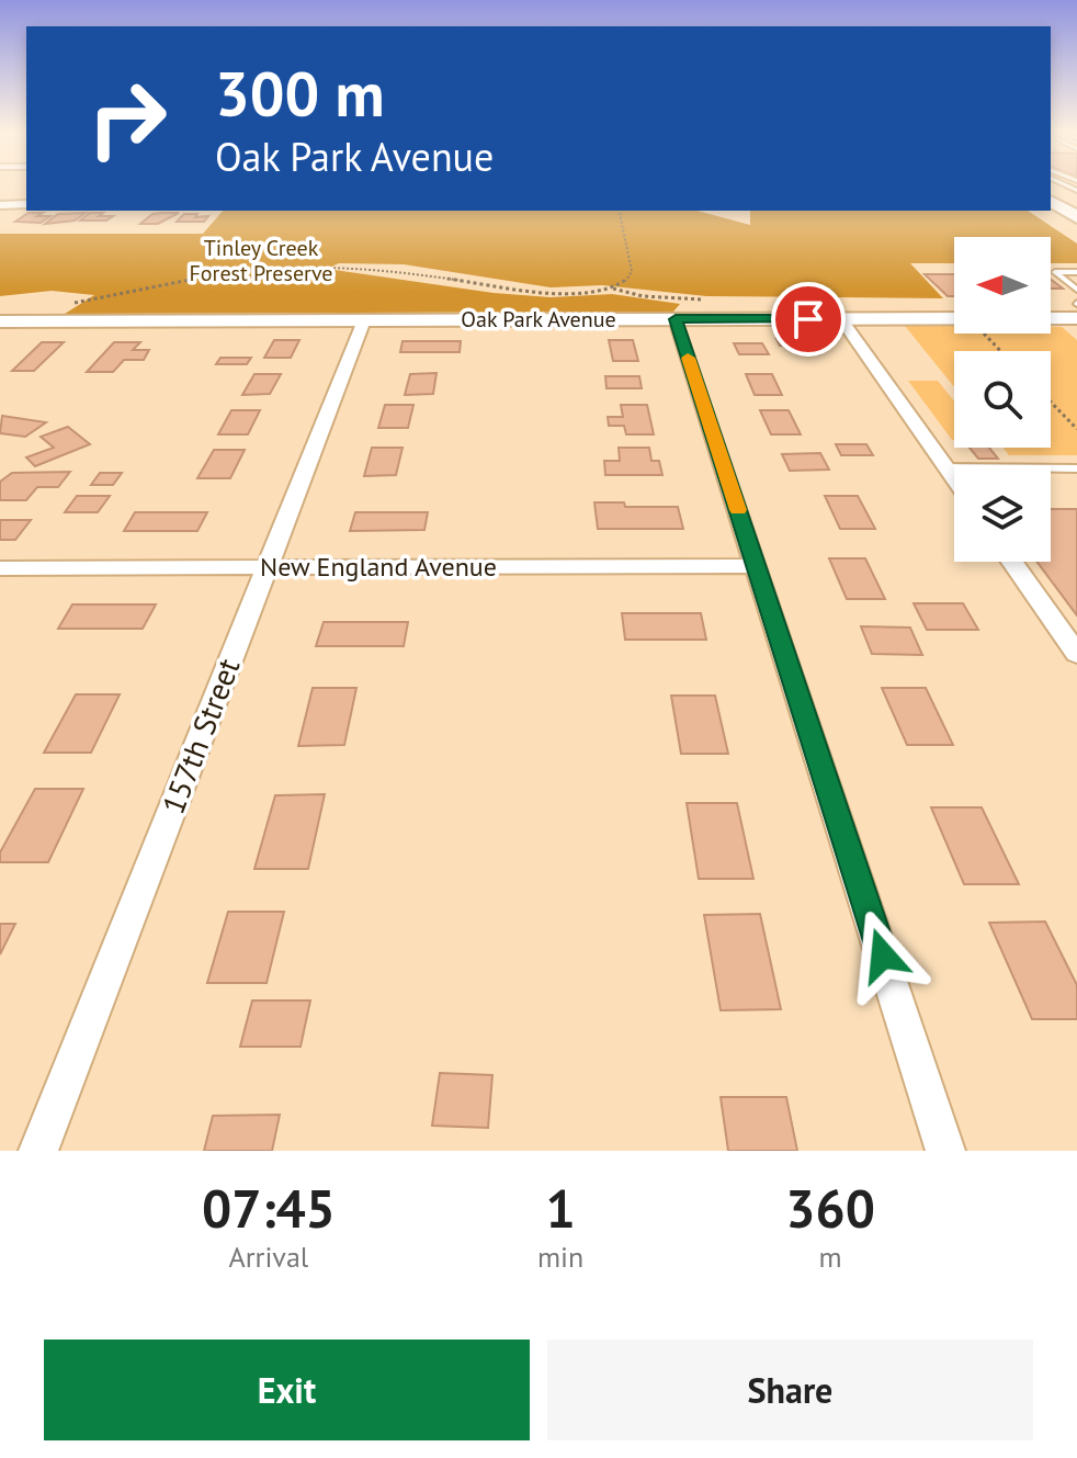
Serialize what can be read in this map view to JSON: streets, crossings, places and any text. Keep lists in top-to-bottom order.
{
  "streets": {
    "street": ["Oak Park Avenue", "New England Avenue", "157th Street"]
  },
  "crossings": [
    ["Oak Park Avenue", "157th Street"],
    ["New England Avenue", "157th Street"]
  ],
  "parks": ["Tinley Creek Forest Preserve"],
  "north": "left",
  "page": {
    "turn": ["300 m", "Oak Park Avenue"],
    "eta": [
      "07:45",
      "Arrival",
      "1",
      "min",
      "360",
      "m"
    ],
    "buttons": ["Exit", "Share"]
  }
}
